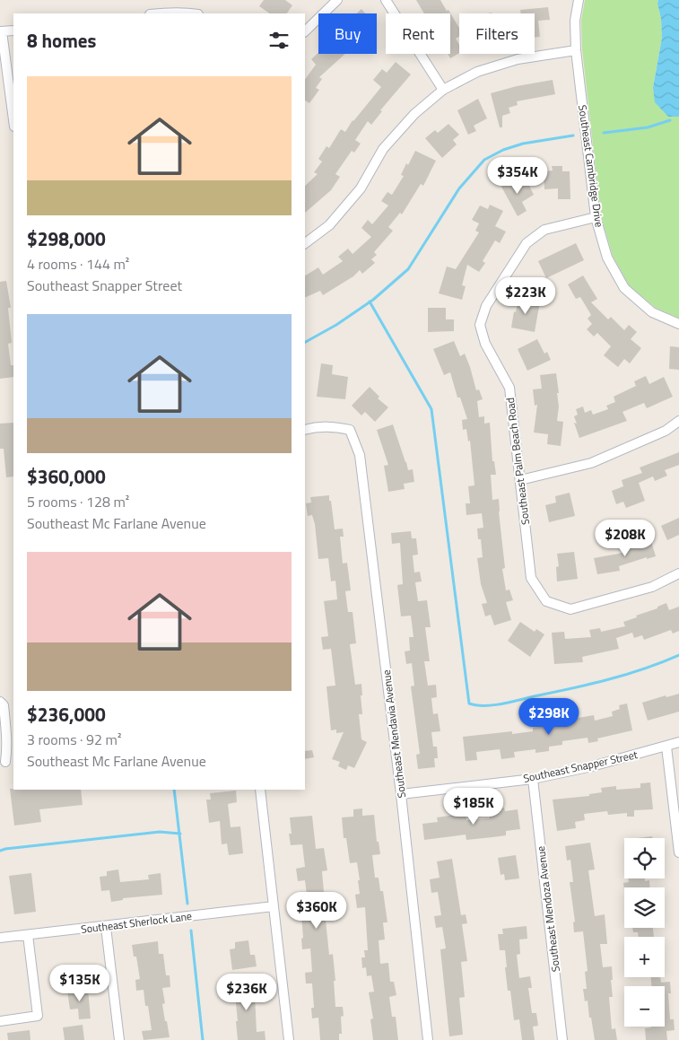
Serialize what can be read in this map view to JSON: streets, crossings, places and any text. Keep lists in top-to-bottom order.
{
  "streets": {
    "street": [
      "Southeast Cambridge Drive",
      "Southeast Palm Beach Road",
      "Southeast Mendavia Avenue",
      "Southeast Snapper Street",
      "Southeast Mendoza Avenue",
      "Southeast Sherlock Lane"
    ]
  },
  "crossings": [
    ["Southeast Cambridge Drive", "Southeast Palm Beach Road"],
    ["Southeast Mendavia Avenue", "Southeast Snapper Street"],
    ["Southeast Snapper Street", "Southeast Mendoza Avenue"]
  ],
  "page": {
    "chip": ["Buy", "Rent", "Filters"],
    "heading": "8 homes",
    "list": [
      {
        "name": "$298,000",
        "note": "4 rooms · 144 m² · Southeast Snapper Street"
      },
      {
        "name": "$360,000",
        "note": "5 rooms · 128 m² · Southeast Mc Farlane Avenue"
      },
      {
        "name": "$236,000",
        "note": "3 rooms · 92 m² · Southeast Mc Farlane Avenue"
      }
    ],
    "price": [
      "$354K",
      "$223K",
      "$208K",
      "$298K",
      "$185K",
      "$360K",
      "$135K",
      "$236K"
    ],
    "map_buttons": ["+", "−"]
  }
}
